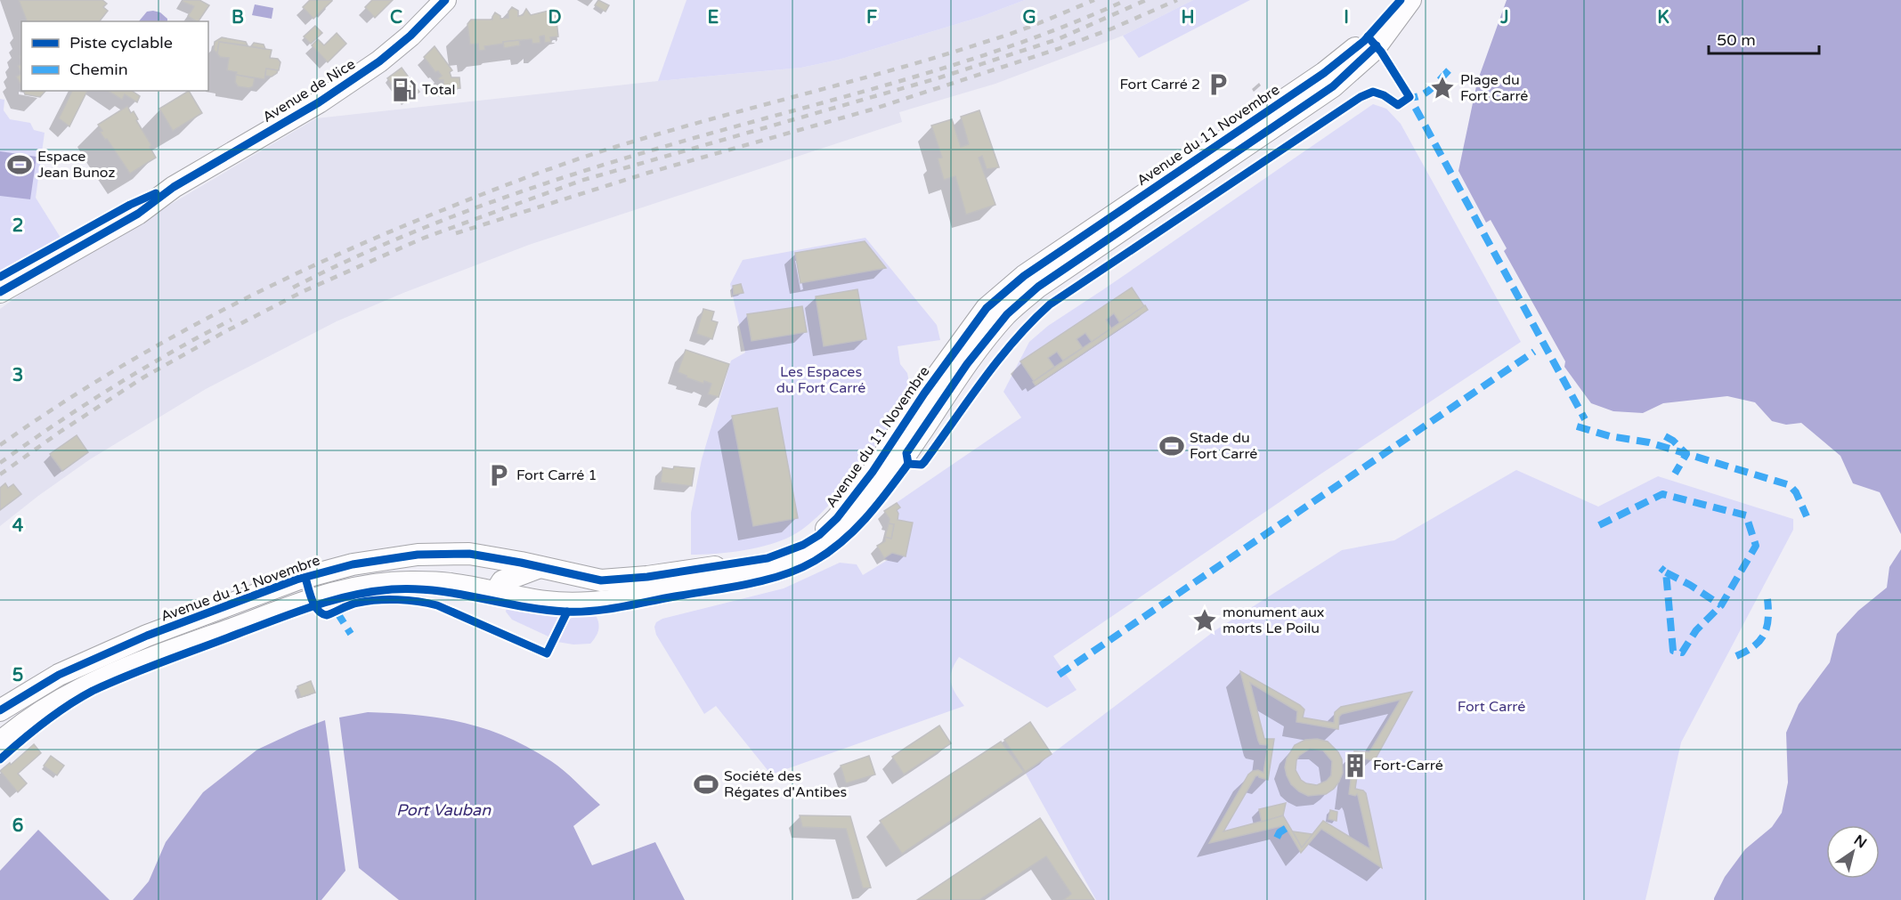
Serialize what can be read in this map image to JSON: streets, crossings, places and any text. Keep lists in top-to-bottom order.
{
  "streets": {
    "main road": ["Avenue de Nice", "Avenue du 11 Novembre"]
  },
  "water": ["Port Vauban"],
  "parks": ["Les Espaces du Fort Carré", "Fort Carré"],
  "places": {
    "parking": ["Fort Carré 2", "Fort Carré 1"],
    "place": ["Plage du Fort Carré", "monument aux morts Le Poilu"],
    "fuel station": ["Total"],
    "sports": ["Espace Jean Bunoz", "Stade du Fort Carré", "Société des Régates d'Antibes"],
    "building": ["Fort-Carré"]
  },
  "legend": ["Piste cyclable", "Chemin"],
  "scale_bar": "50 m",
  "north": "top right",
  "grid": {
    "columns": [
      "B",
      "C",
      "D",
      "E",
      "F",
      "G",
      "H",
      "I",
      "J",
      "K"
    ],
    "rows": [
      "2",
      "3",
      "4",
      "5",
      "6"
    ]
  }
}
